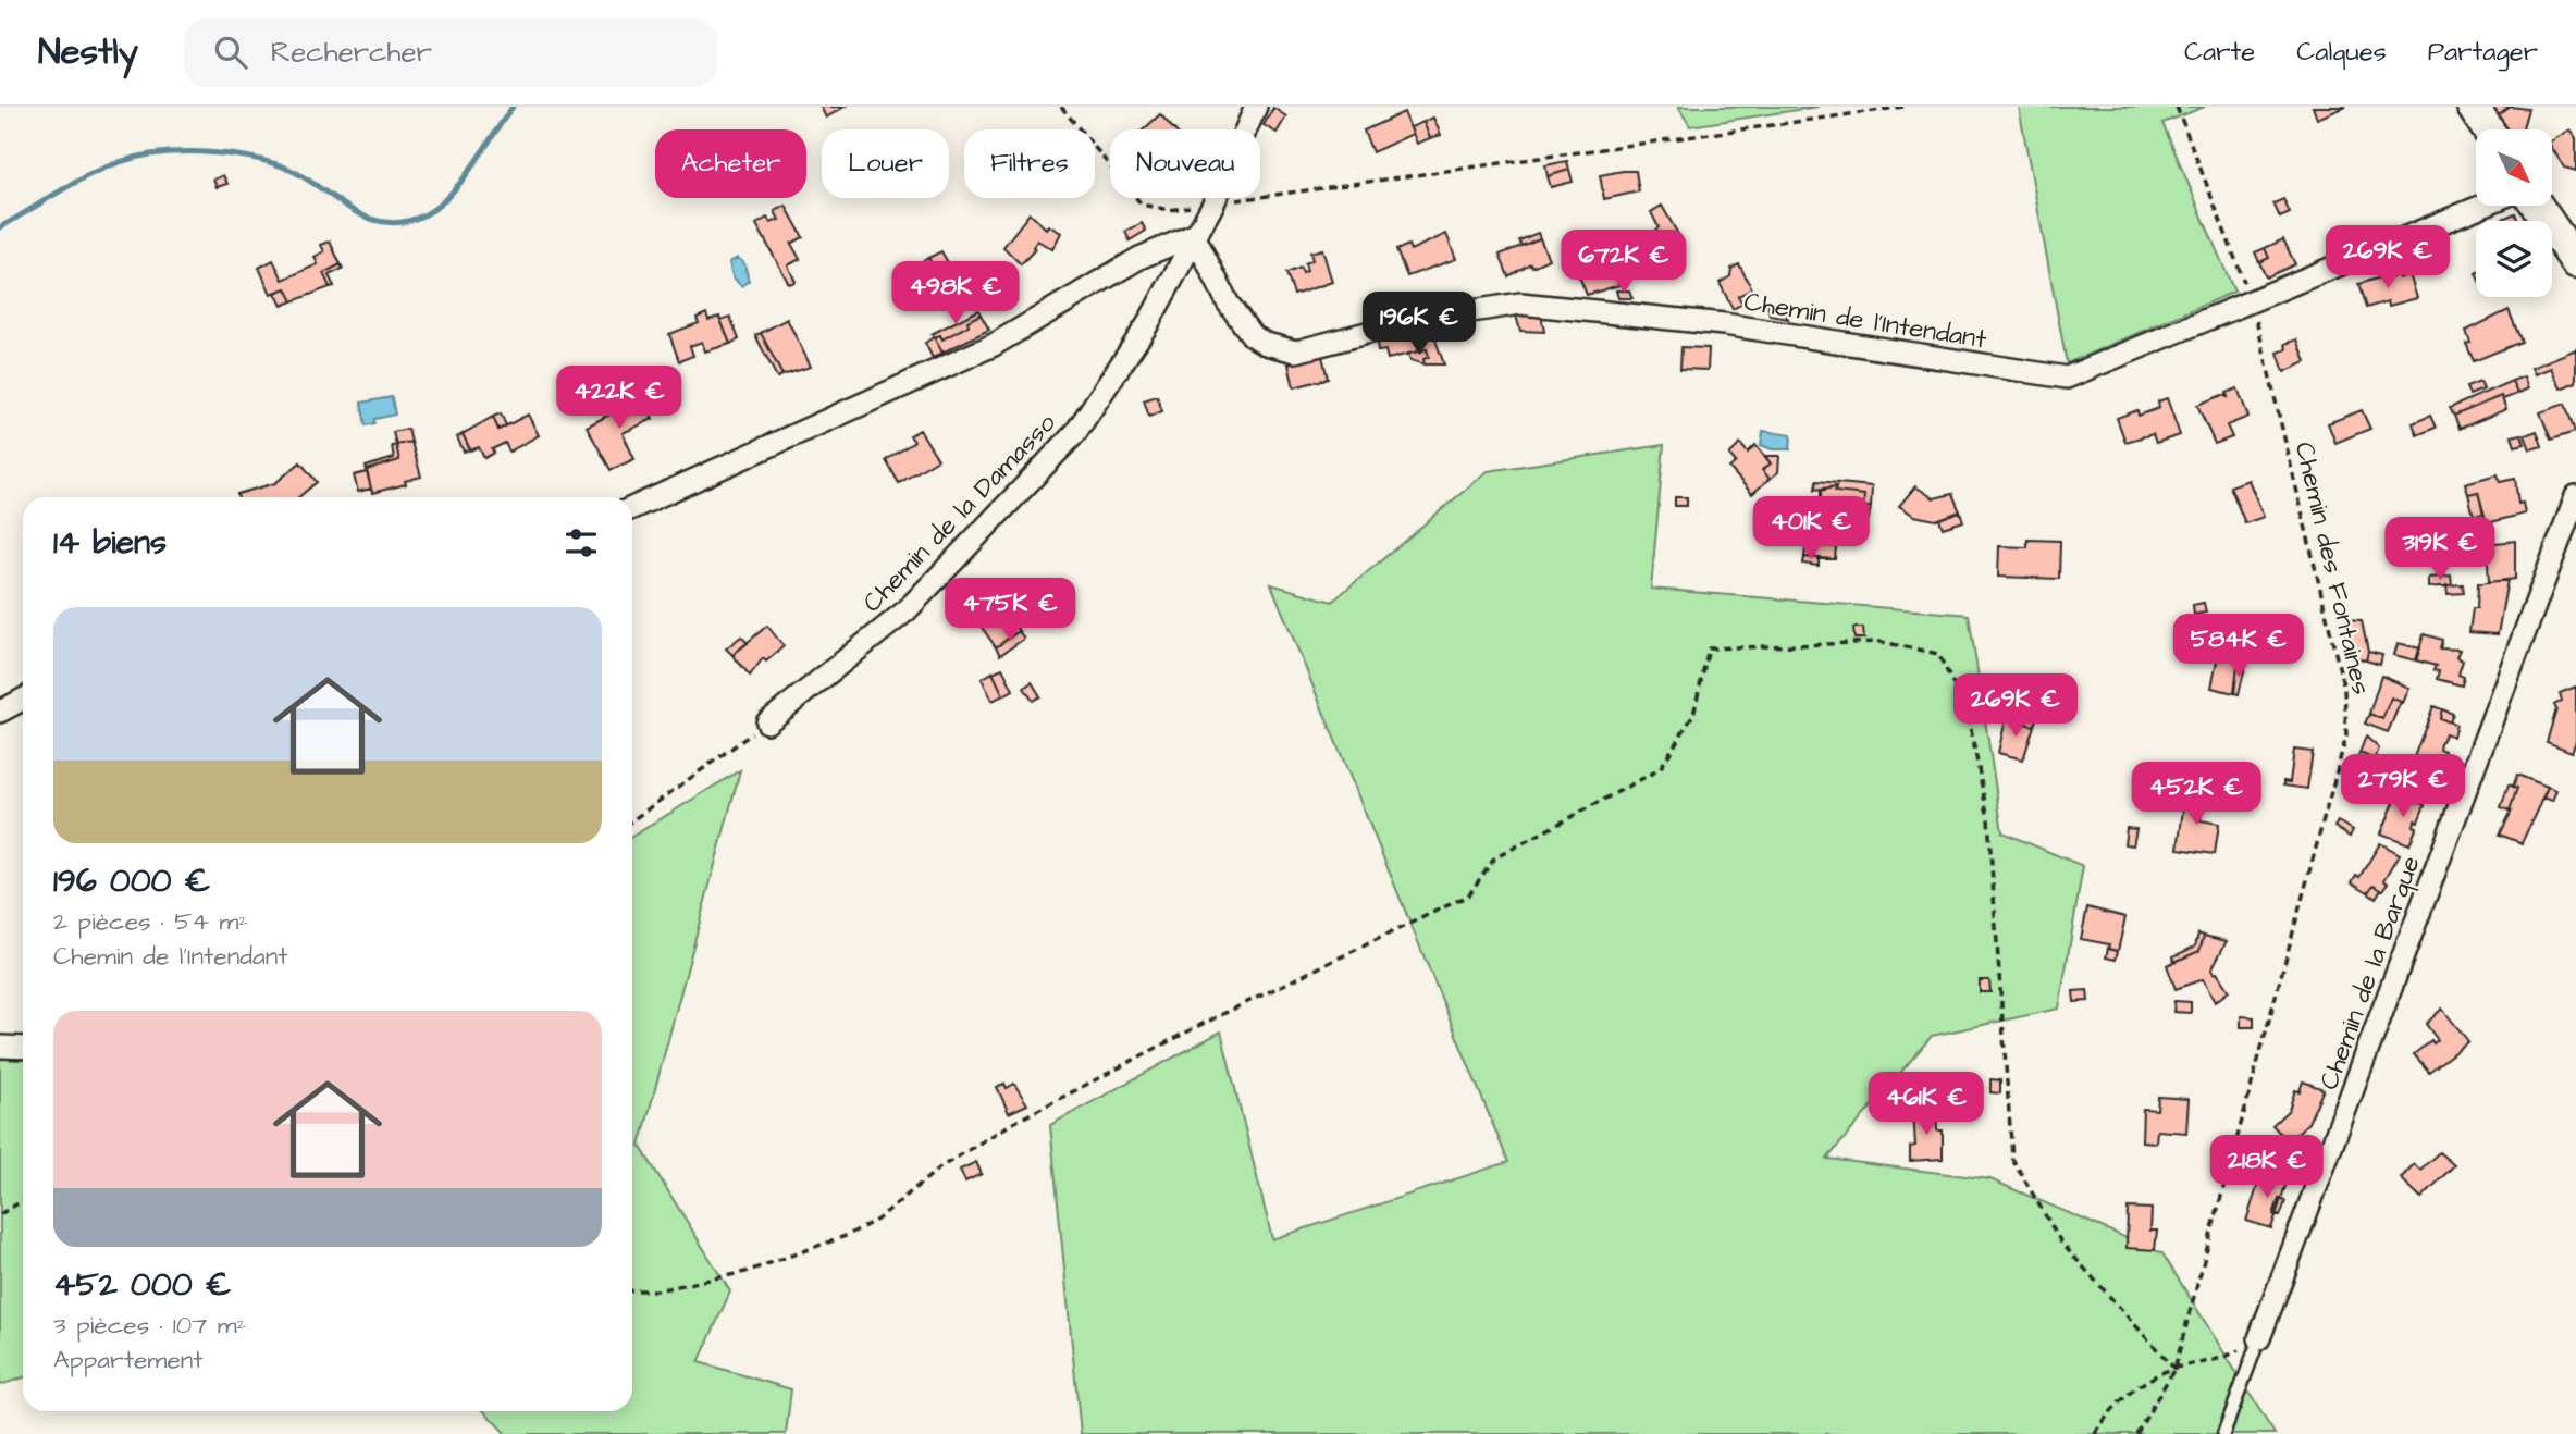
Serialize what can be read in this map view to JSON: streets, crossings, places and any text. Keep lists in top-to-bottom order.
{
  "streets": {
    "street": ["Chemin de l'Intendant", "Chemin de la Damasso", "Chemin de la Barque"],
    "path": ["Chemin des Fontaines"]
  },
  "crossings": [
    ["Chemin de l'Intendant", "Chemin de la Damasso"],
    ["Chemin de l'Intendant", "Chemin des Fontaines"]
  ],
  "north": "bottom right",
  "page": {
    "header": "Nestly",
    "search": "Rechercher",
    "nav": ["Carte", "Calques", "Partager"],
    "chip": [
      "Acheter",
      "Louer",
      "Filtres",
      "Nouveau"
    ],
    "price": [
      "269K €",
      "672K €",
      "498K €",
      "196K €",
      "422K €",
      "401K €",
      "319K €",
      "475K €",
      "584K €",
      "269K €",
      "279K €",
      "452K €",
      "461K €",
      "218K €"
    ],
    "heading": "14 biens",
    "list": [
      {
        "name": "196 000 €",
        "note": "2 pièces · 54 m² · Chemin de l'Intendant"
      },
      {
        "name": "452 000 €",
        "note": "3 pièces · 107 m² · Appartement"
      }
    ]
  }
}
